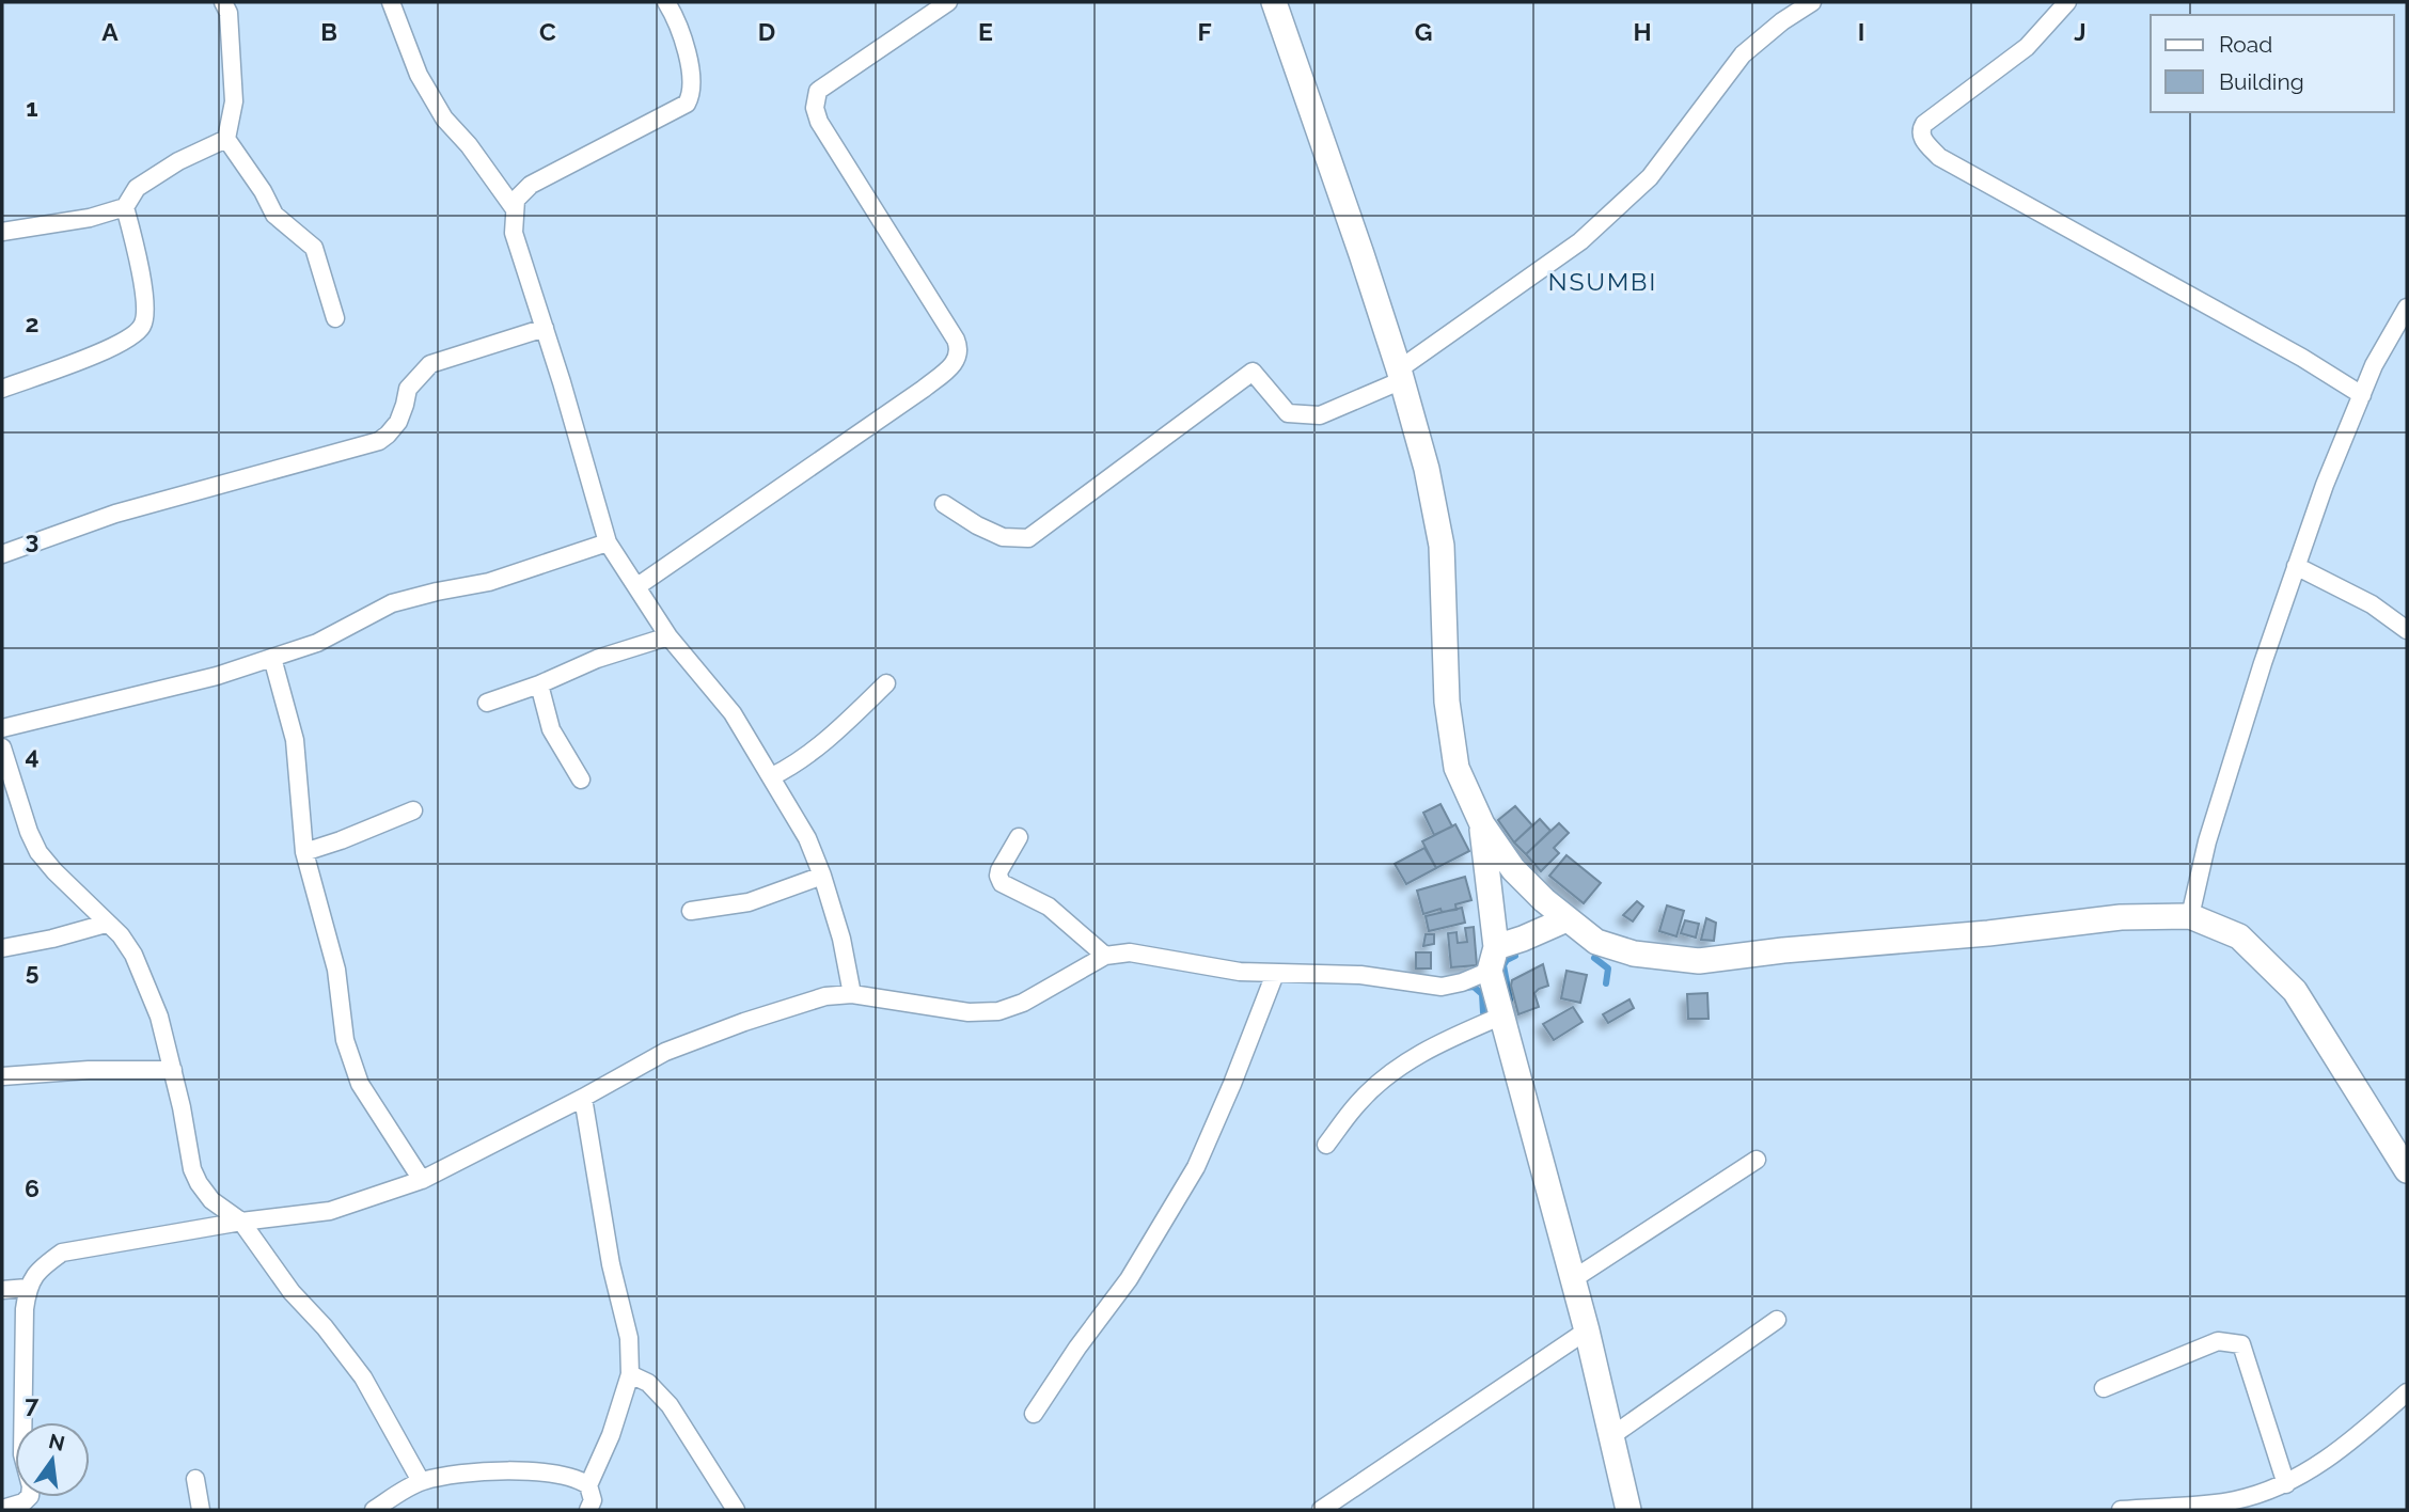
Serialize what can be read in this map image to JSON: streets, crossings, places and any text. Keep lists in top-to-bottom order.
{
  "districts": ["NSUMBI"],
  "legend": ["Road", "Building"],
  "north": "top",
  "grid": {
    "columns": [
      "A",
      "B",
      "C",
      "D",
      "E",
      "F",
      "G",
      "H",
      "I",
      "J"
    ],
    "rows": [
      "1",
      "2",
      "3",
      "4",
      "5",
      "6",
      "7"
    ]
  }
}
